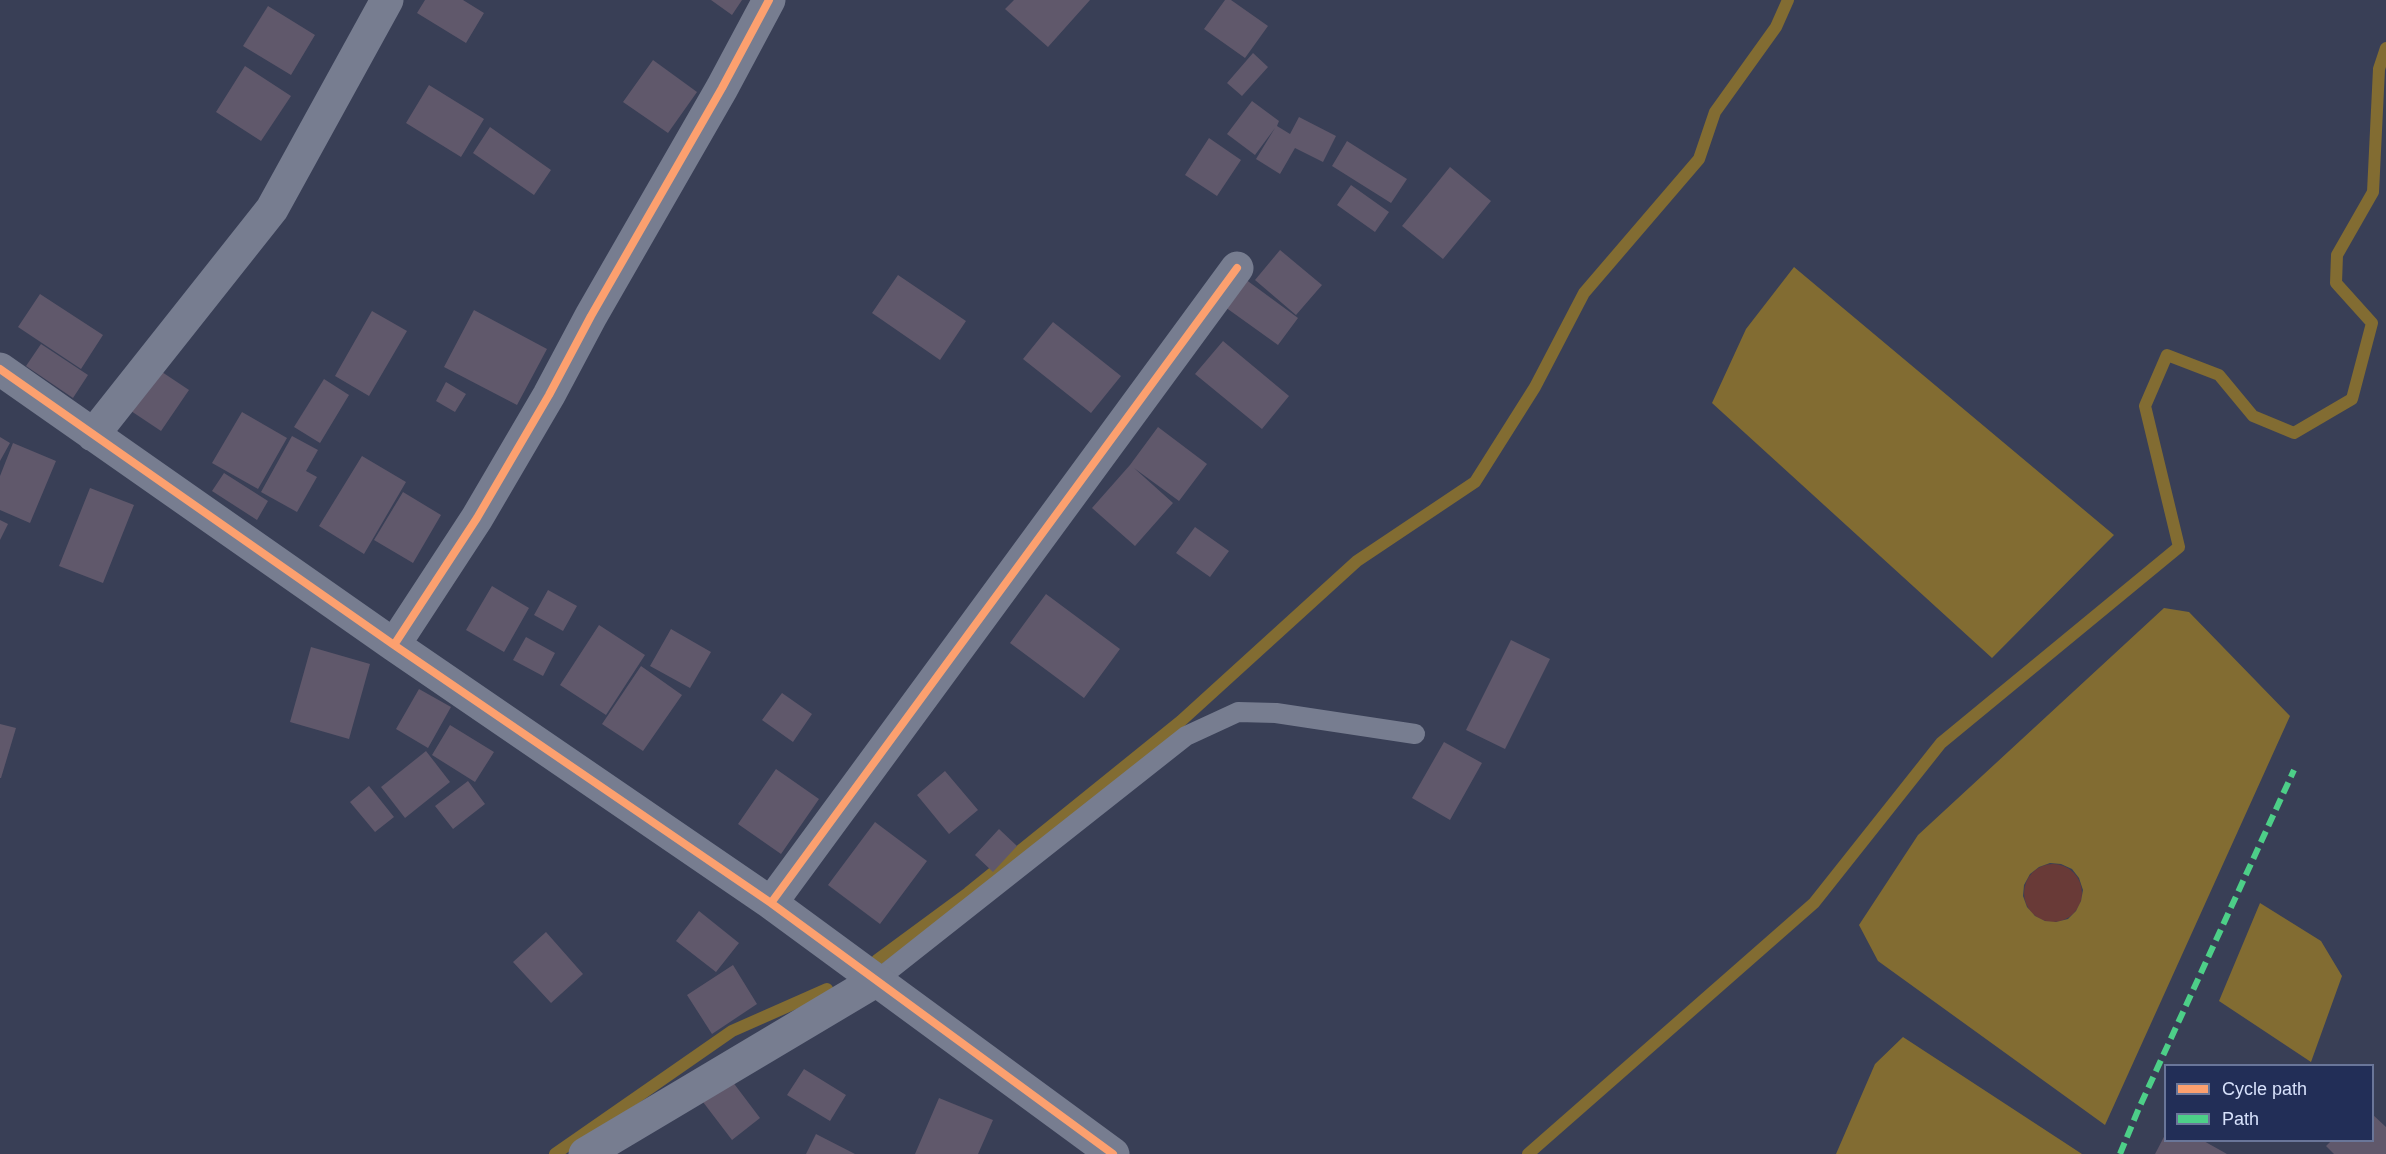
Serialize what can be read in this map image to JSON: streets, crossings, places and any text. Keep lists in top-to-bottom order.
{
  "legend": ["Cycle path", "Path"]
}
